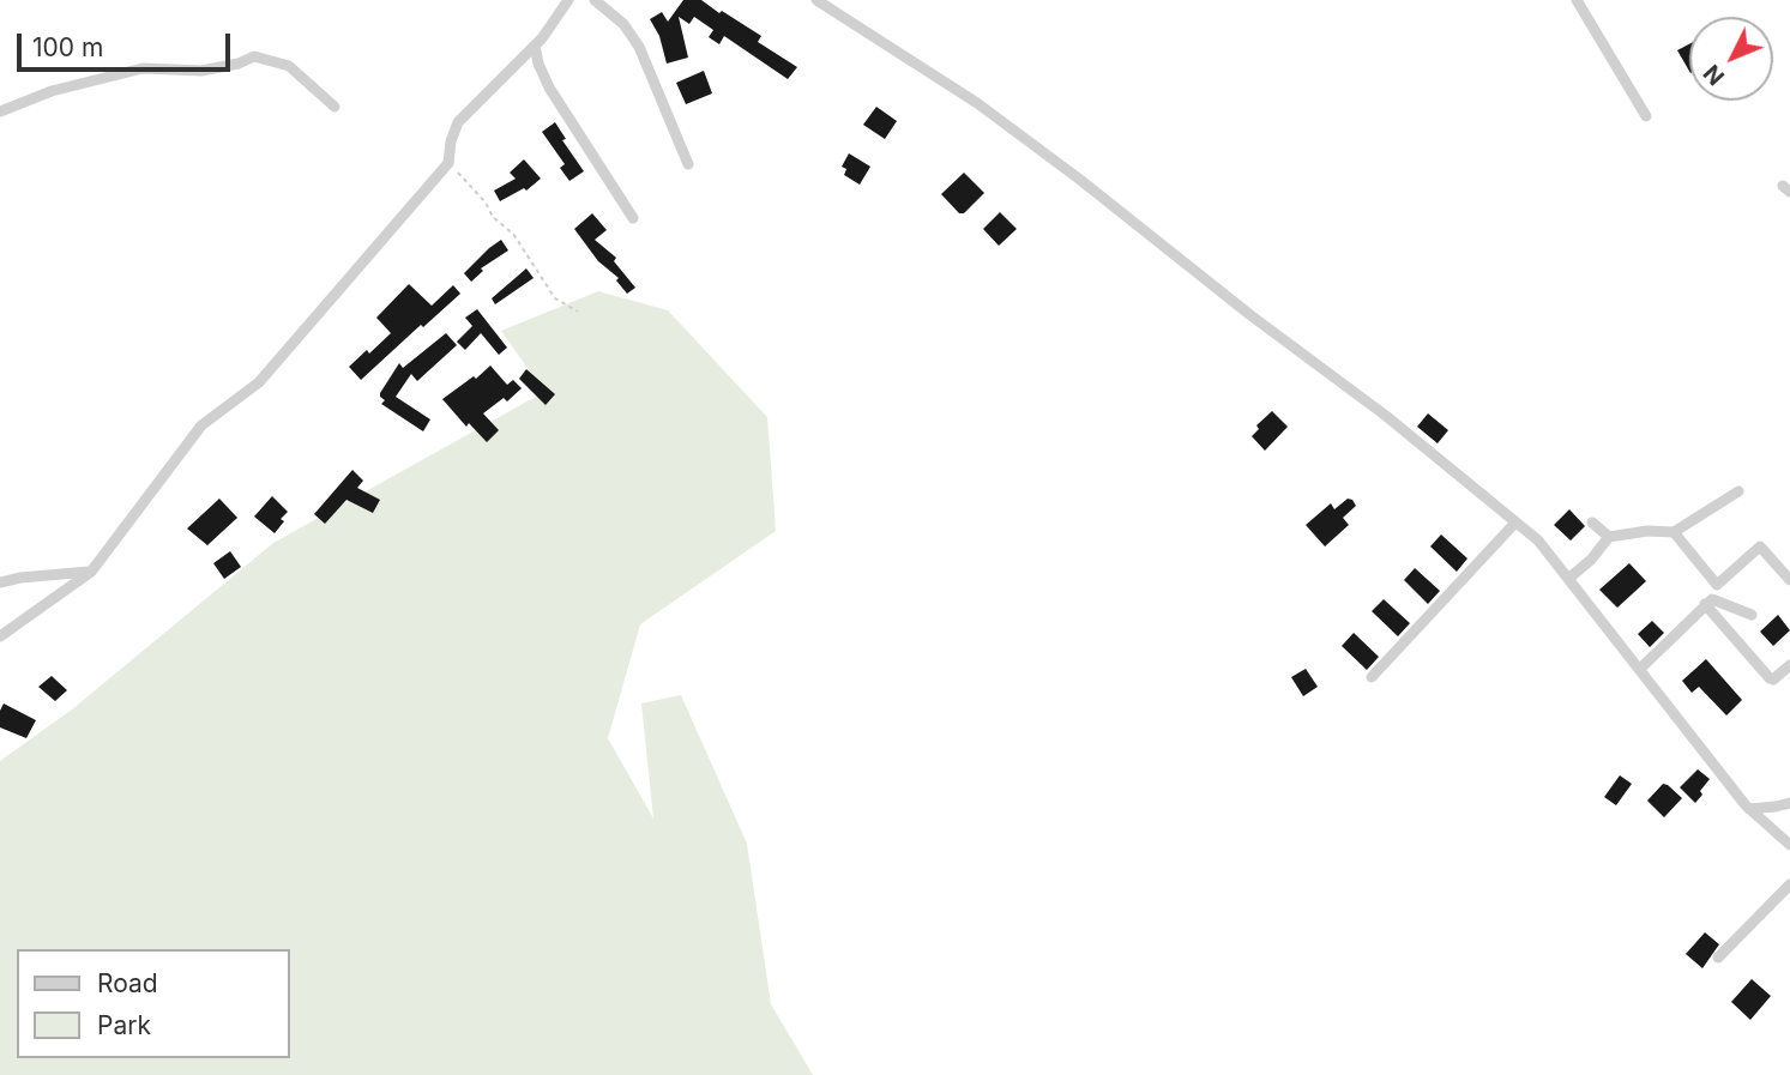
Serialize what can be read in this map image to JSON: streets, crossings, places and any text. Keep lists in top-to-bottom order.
{
  "legend": ["Road", "Park"],
  "scale_bar": "100 m",
  "north": "bottom left"
}
